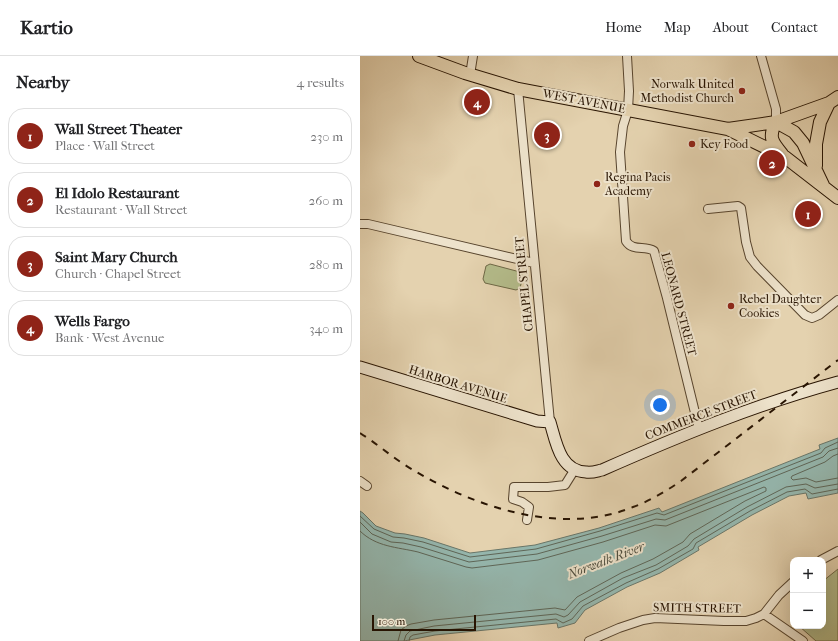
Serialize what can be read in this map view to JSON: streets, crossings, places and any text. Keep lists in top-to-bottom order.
{
  "streets": {
    "main road": [
      "WEST AVENUE",
      "CHAPEL STREET",
      "HARBOR AVENUE",
      "COMMERCE STREET"
    ],
    "street": ["LEONARD STREET", "SMITH STREET"]
  },
  "crossings": [
    ["WEST AVENUE", "CHAPEL STREET"],
    ["WEST AVENUE", "LEONARD STREET"],
    ["CHAPEL STREET", "HARBOR AVENUE"],
    ["CHAPEL STREET", "COMMERCE STREET"],
    ["LEONARD STREET", "COMMERCE STREET"]
  ],
  "water": ["Norwalk River"],
  "places": [
    "Norwalk United Methodist Church",
    "Key Food",
    "Regina Pacis Academy",
    "Rebel Daughter Cookies"
  ],
  "scale_bar": "100 m",
  "page": {
    "header": "Kartio",
    "nav": [
      "Home",
      "Map",
      "About",
      "Contact"
    ],
    "heading": ["Nearby", "4 results"],
    "pins": [
      "4",
      "3",
      "2",
      "1"
    ],
    "list": [
      {
        "mark": "1",
        "name": "Wall Street Theater",
        "note": "Place · Wall Street",
        "value": "230 m"
      },
      {
        "mark": "2",
        "name": "El Idolo Restaurant",
        "note": "Restaurant · Wall Street",
        "value": "260 m"
      },
      {
        "mark": "3",
        "name": "Saint Mary Church",
        "note": "Church · Chapel Street",
        "value": "280 m"
      },
      {
        "mark": "4",
        "name": "Wells Fargo",
        "note": "Bank · West Avenue",
        "value": "340 m"
      }
    ],
    "map_buttons": ["+", "−"],
    "scale": "100 m"
  }
}
